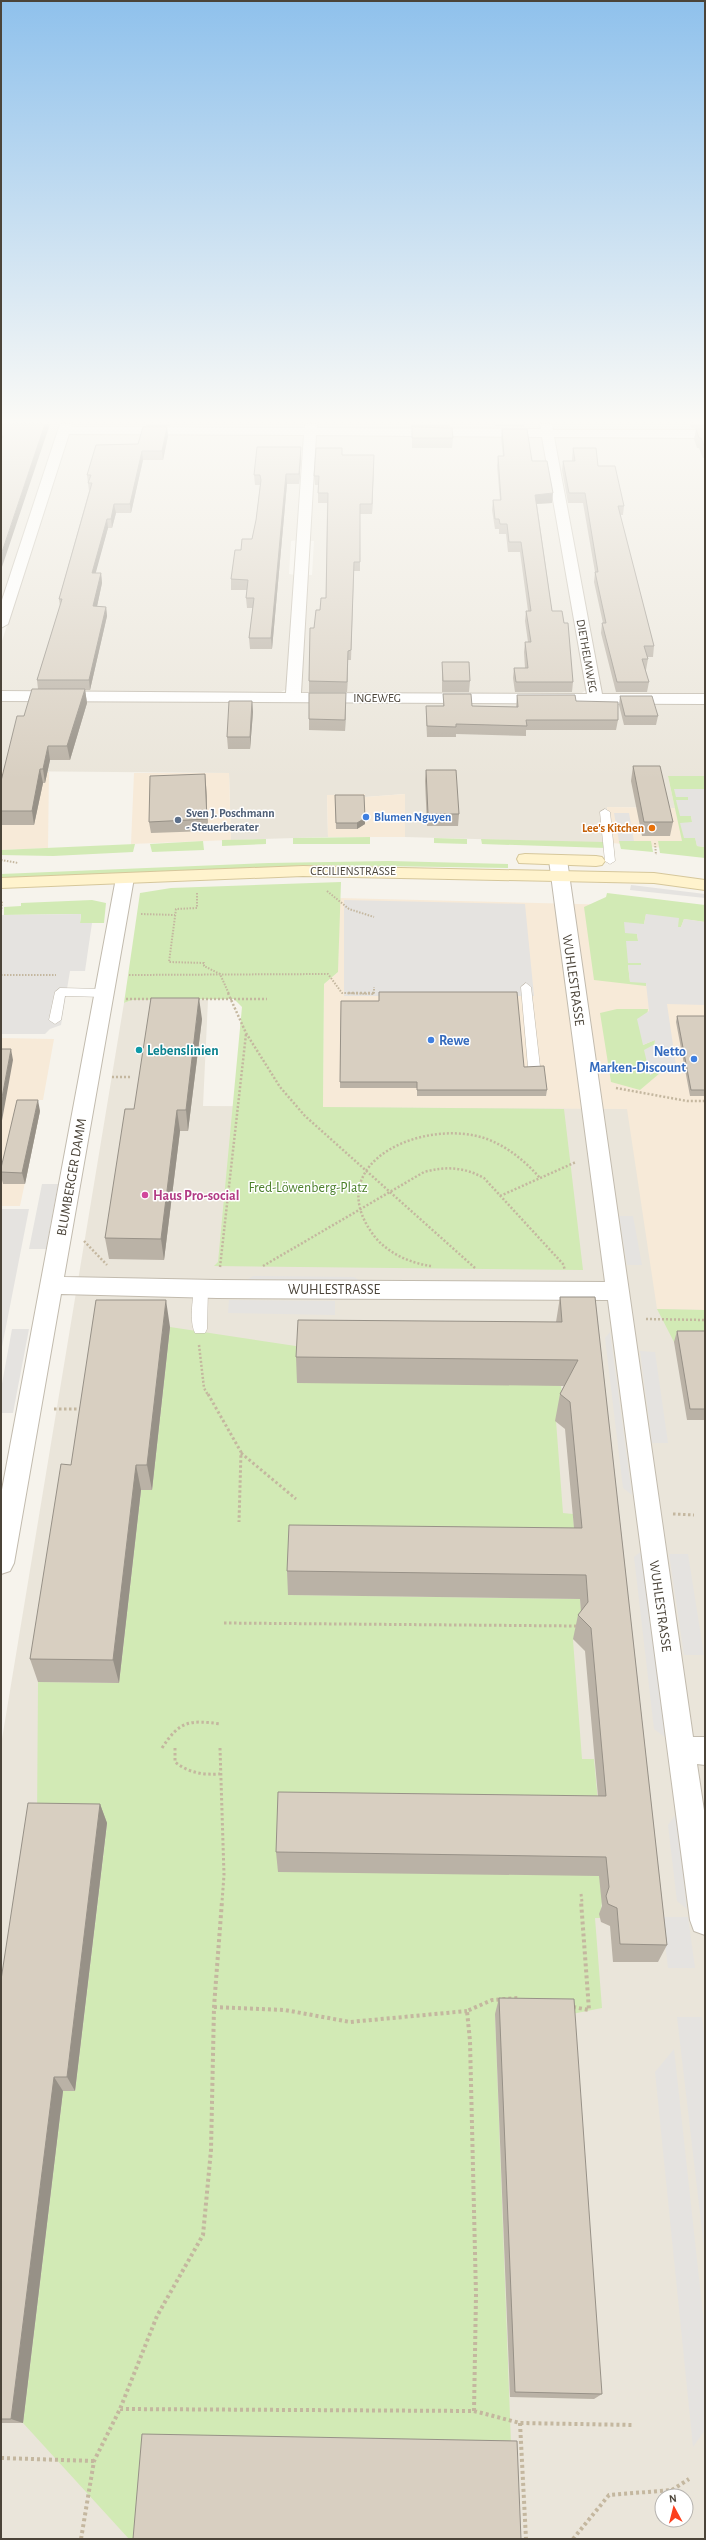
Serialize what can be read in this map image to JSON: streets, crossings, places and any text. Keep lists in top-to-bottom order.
{
  "streets": {
    "street": [
      "DIETHELMWEG",
      "INGEWEG",
      "CECILIENSTRASSE",
      "WUHLESTRASSE",
      "BLUMBERGER DAMM"
    ]
  },
  "crossings": [
    ["DIETHELMWEG", "INGEWEG"],
    ["CECILIENSTRASSE", "WUHLESTRASSE"],
    ["CECILIENSTRASSE", "BLUMBERGER DAMM"],
    ["WUHLESTRASSE", "BLUMBERGER DAMM"]
  ],
  "parks": ["Fred-Löwenberg-Platz"],
  "places": [
    "Blumen Nguyen",
    "Sven J. Poschmann - Steuerberater",
    "Lee's Kitchen",
    "Rewe",
    "Lebenslinien",
    "Netto Marken-Discount",
    "Haus Pro-social"
  ],
  "north": "top"
}
